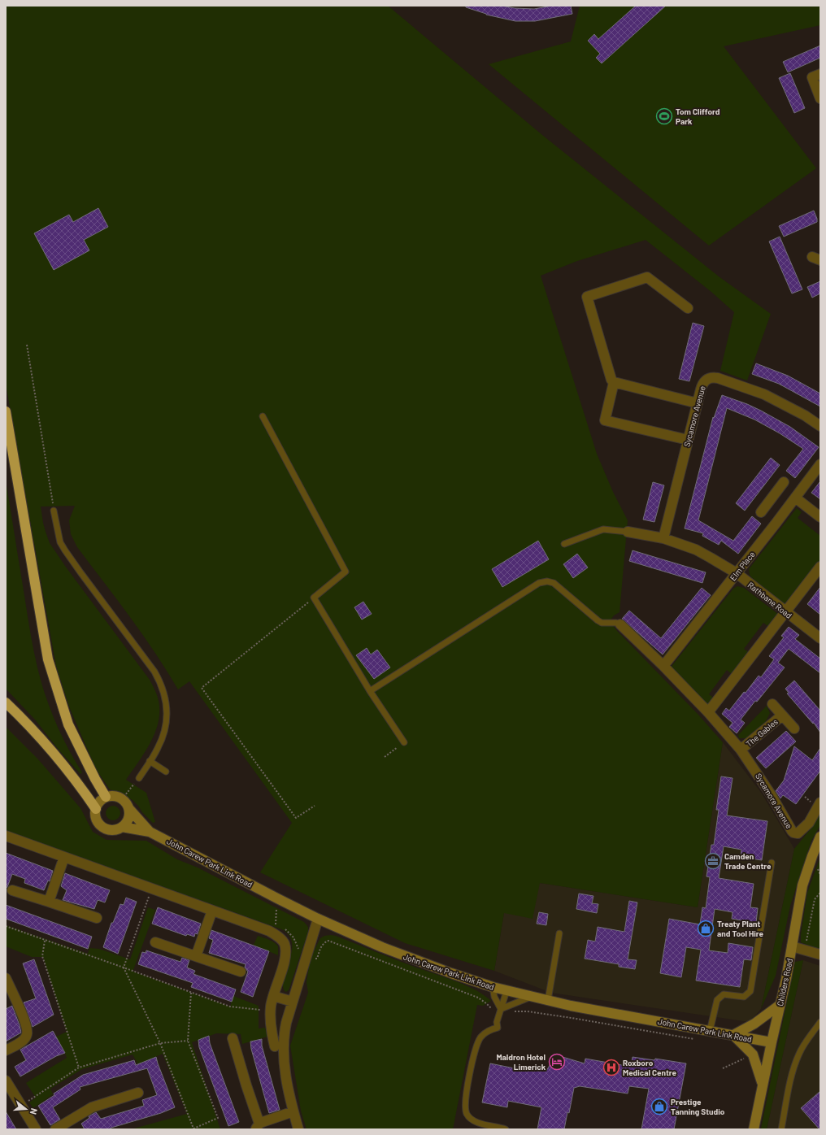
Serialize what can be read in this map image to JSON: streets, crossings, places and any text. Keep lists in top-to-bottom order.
{
  "streets": {
    "main road": ["John Carew Park Link Road", "Childers Road"],
    "street": [
      "Sycamore Avenue",
      "Elm Place",
      "Rathbane Road",
      "The Gables"
    ]
  },
  "crossings": [
    ["Sycamore Avenue", "Rathbane Road"],
    ["Sycamore Avenue", "The Gables"],
    ["Elm Place", "Rathbane Road"],
    ["John Carew Park Link Road", "Childers Road"]
  ],
  "places": {
    "sports": ["Tom Clifford Park"],
    "office": ["Camden Trade Centre"],
    "shop": ["Treaty Plant and Tool Hire", "Prestige Tanning Studio"],
    "hotel": ["Maldron Hotel Limerick"],
    "hospital": ["Roxboro Medical Centre"]
  },
  "north": "right"
}
